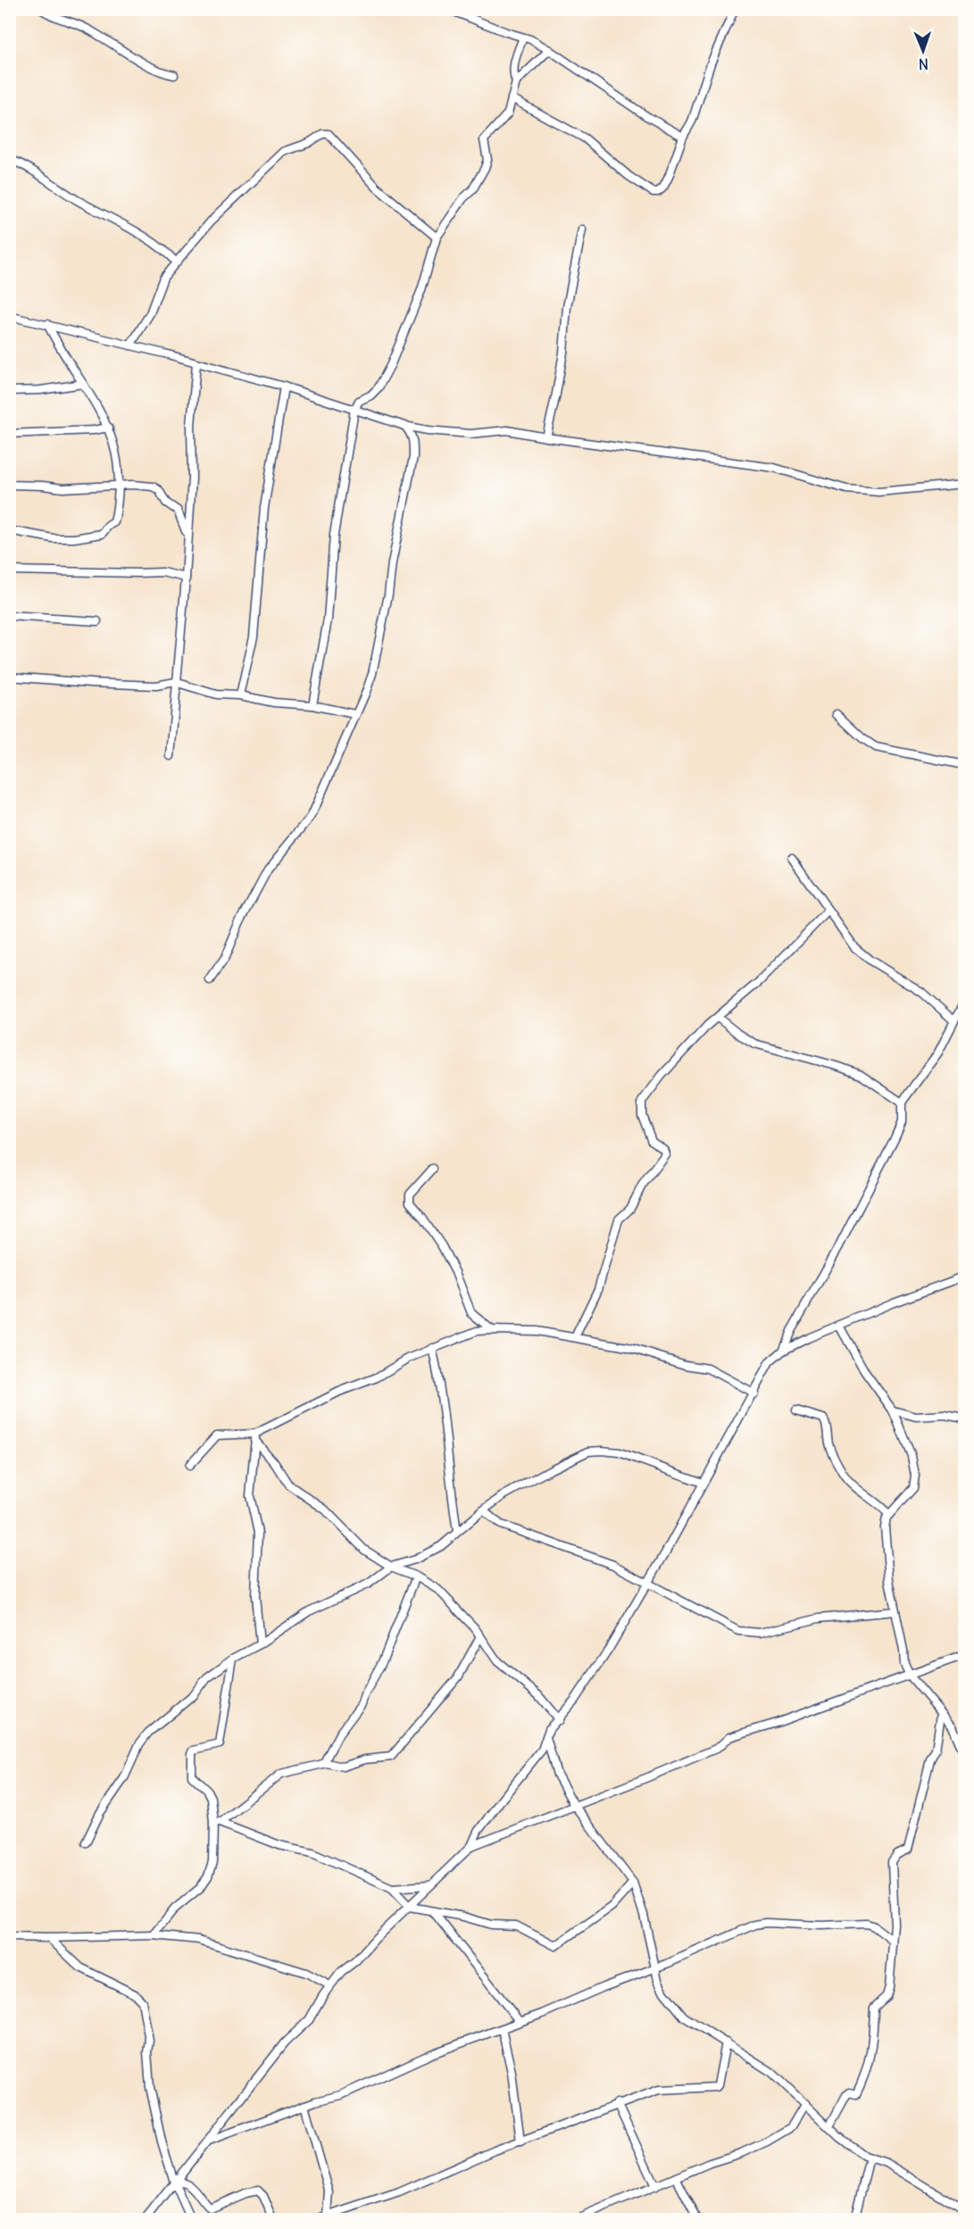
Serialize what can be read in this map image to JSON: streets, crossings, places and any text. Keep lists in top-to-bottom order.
{
  "north": "bottom"
}
